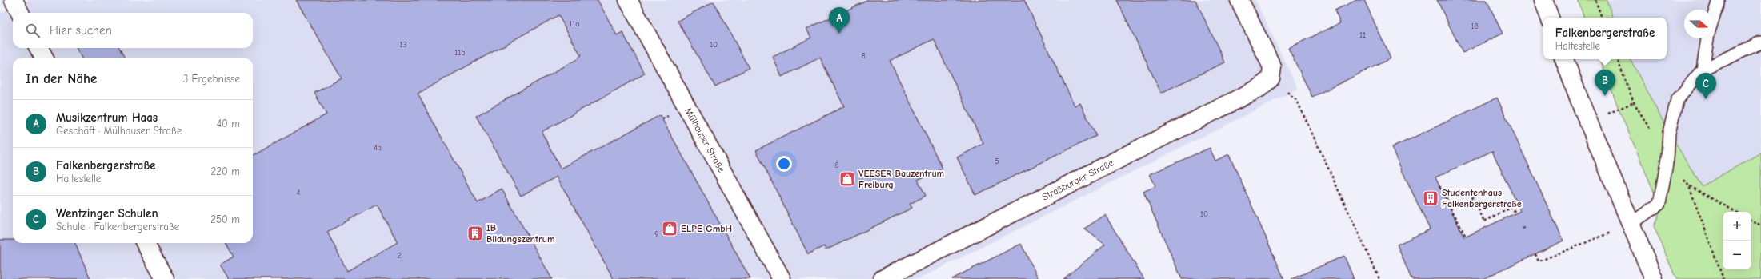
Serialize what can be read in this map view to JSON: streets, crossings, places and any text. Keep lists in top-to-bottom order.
{
  "streets": {
    "street": ["Mülhauser Straße", "Straßburger Straße"]
  },
  "places": {
    "shop": ["VEESER Bauzentrum Freiburg", "ELPE GmbH"],
    "building": ["Studentenhaus Falkenbergerstraße", "IB Bildungszentrum"]
  },
  "house_numbers": [
    "11a",
    "18",
    "11",
    "13",
    "10",
    "11b",
    "8",
    "4a",
    "5",
    "8",
    "4",
    "10",
    "9",
    "2"
  ],
  "north": "right",
  "page": {
    "pins": ["A", "B", "C"],
    "search": "Hier suchen",
    "popup": ["Falkenbergerstraße", "Haltestelle"],
    "heading": ["In der Nähe", "3 Ergebnisse"],
    "list": [
      {
        "mark": "A",
        "name": "Musikzentrum Haas",
        "note": "Geschäft · Mülhauser Straße",
        "value": "40 m"
      },
      {
        "mark": "B",
        "name": "Falkenbergerstraße",
        "note": "Haltestelle",
        "value": "220 m"
      },
      {
        "mark": "C",
        "name": "Wentzinger Schulen",
        "note": "Schule · Falkenbergerstraße",
        "value": "250 m"
      }
    ],
    "map_buttons": ["+", "−"]
  }
}
